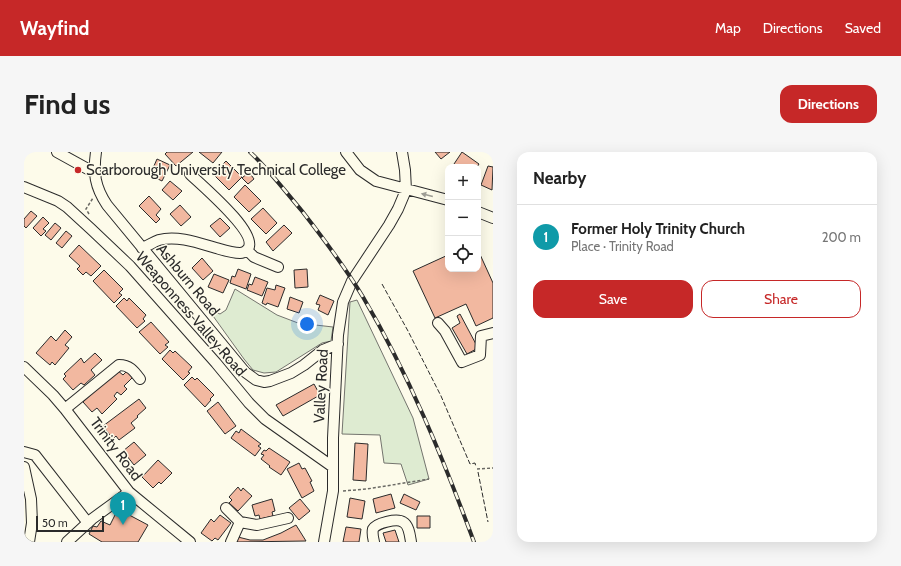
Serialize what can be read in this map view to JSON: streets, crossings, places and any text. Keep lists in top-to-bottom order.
{
  "streets": {
    "street": [
      "Ashburn Road",
      "Weaponness Valley Road",
      "Valley Road",
      "Trinity Road"
    ]
  },
  "crossings": [
    ["Ashburn Road", "Valley Road"],
    ["Weaponness Valley Road", "Valley Road"]
  ],
  "places": ["Scarborough University Technical College"],
  "scale_bar": "50 m",
  "page": {
    "header": "Wayfind",
    "nav": ["Map", "Directions", "Saved"],
    "buttons": [
      "Directions",
      ["Save", "Share"]
    ],
    "title": "Find us",
    "heading": "Nearby",
    "map_buttons": ["+", "−"],
    "list": [
      {
        "mark": "1",
        "name": "Former Holy Trinity Church",
        "note": "Place · Trinity Road",
        "value": "200 m"
      }
    ],
    "pins": "1",
    "scale": "50 m"
  }
}
